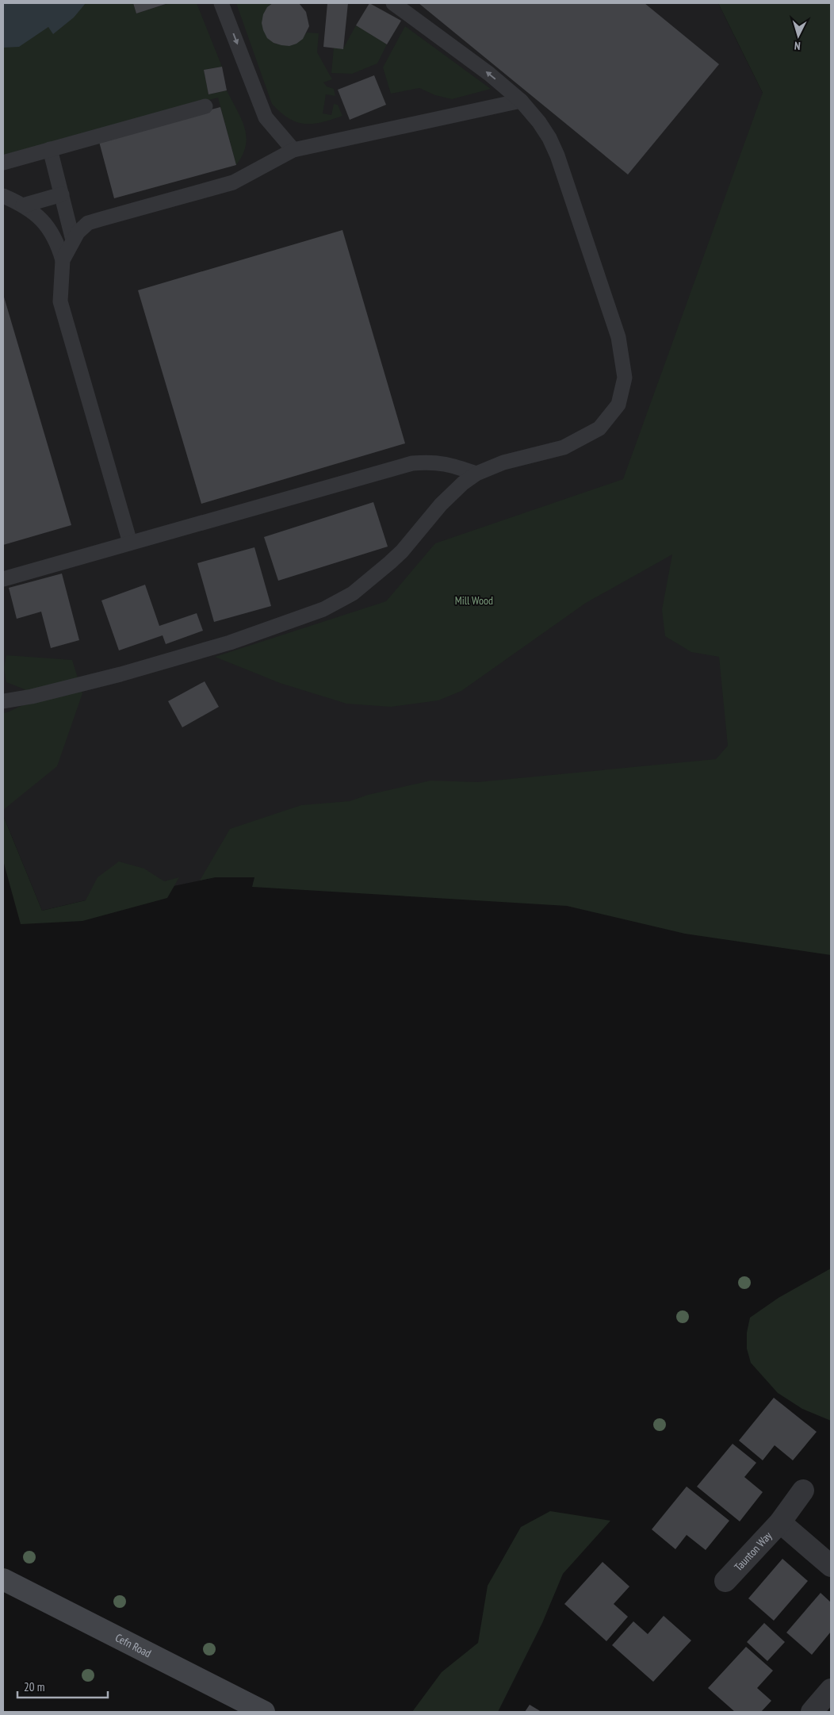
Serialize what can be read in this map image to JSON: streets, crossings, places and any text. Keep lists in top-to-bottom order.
{
  "streets": {
    "street": ["Taunton Way", "Cefn Road"]
  },
  "parks": ["Mill Wood"],
  "scale_bar": "20 m",
  "north": "bottom"
}
